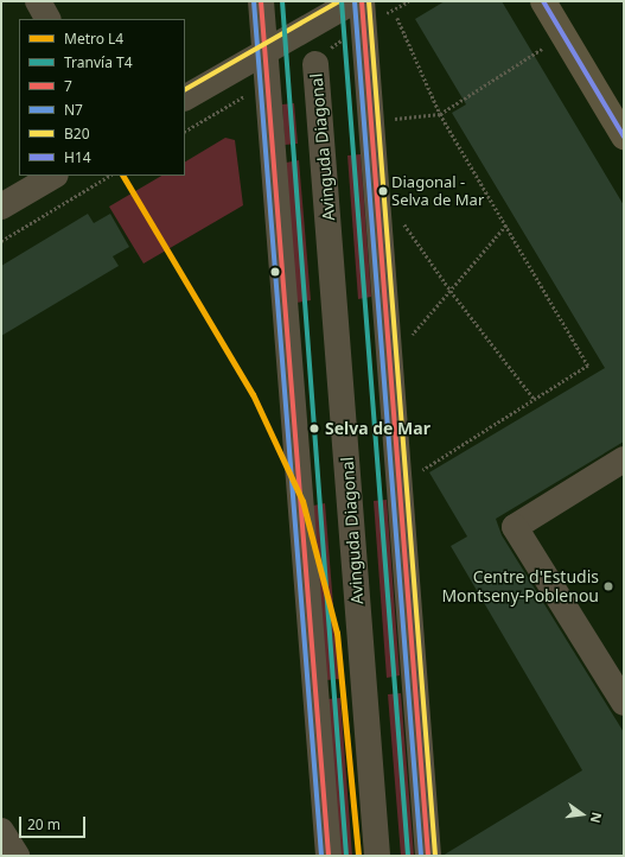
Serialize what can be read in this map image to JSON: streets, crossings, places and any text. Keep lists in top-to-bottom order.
{
  "streets": {
    "street": ["Avinguda Diagonal"]
  },
  "places": ["Diagonal - Selva de Mar", "Selva de Mar", "Centre d'Estudis Montseny-Poblenou"],
  "lines": [
    "tram line T4",
    "transit line 7",
    "transit line N7",
    "transit line B20",
    "transit line H14",
    "metro line L4"
  ],
  "legend": [
    "Metro L4",
    "Tranvía T4",
    "7",
    "N7",
    "B20",
    "H14"
  ],
  "scale_bar": "20 m",
  "north": "right"
}
